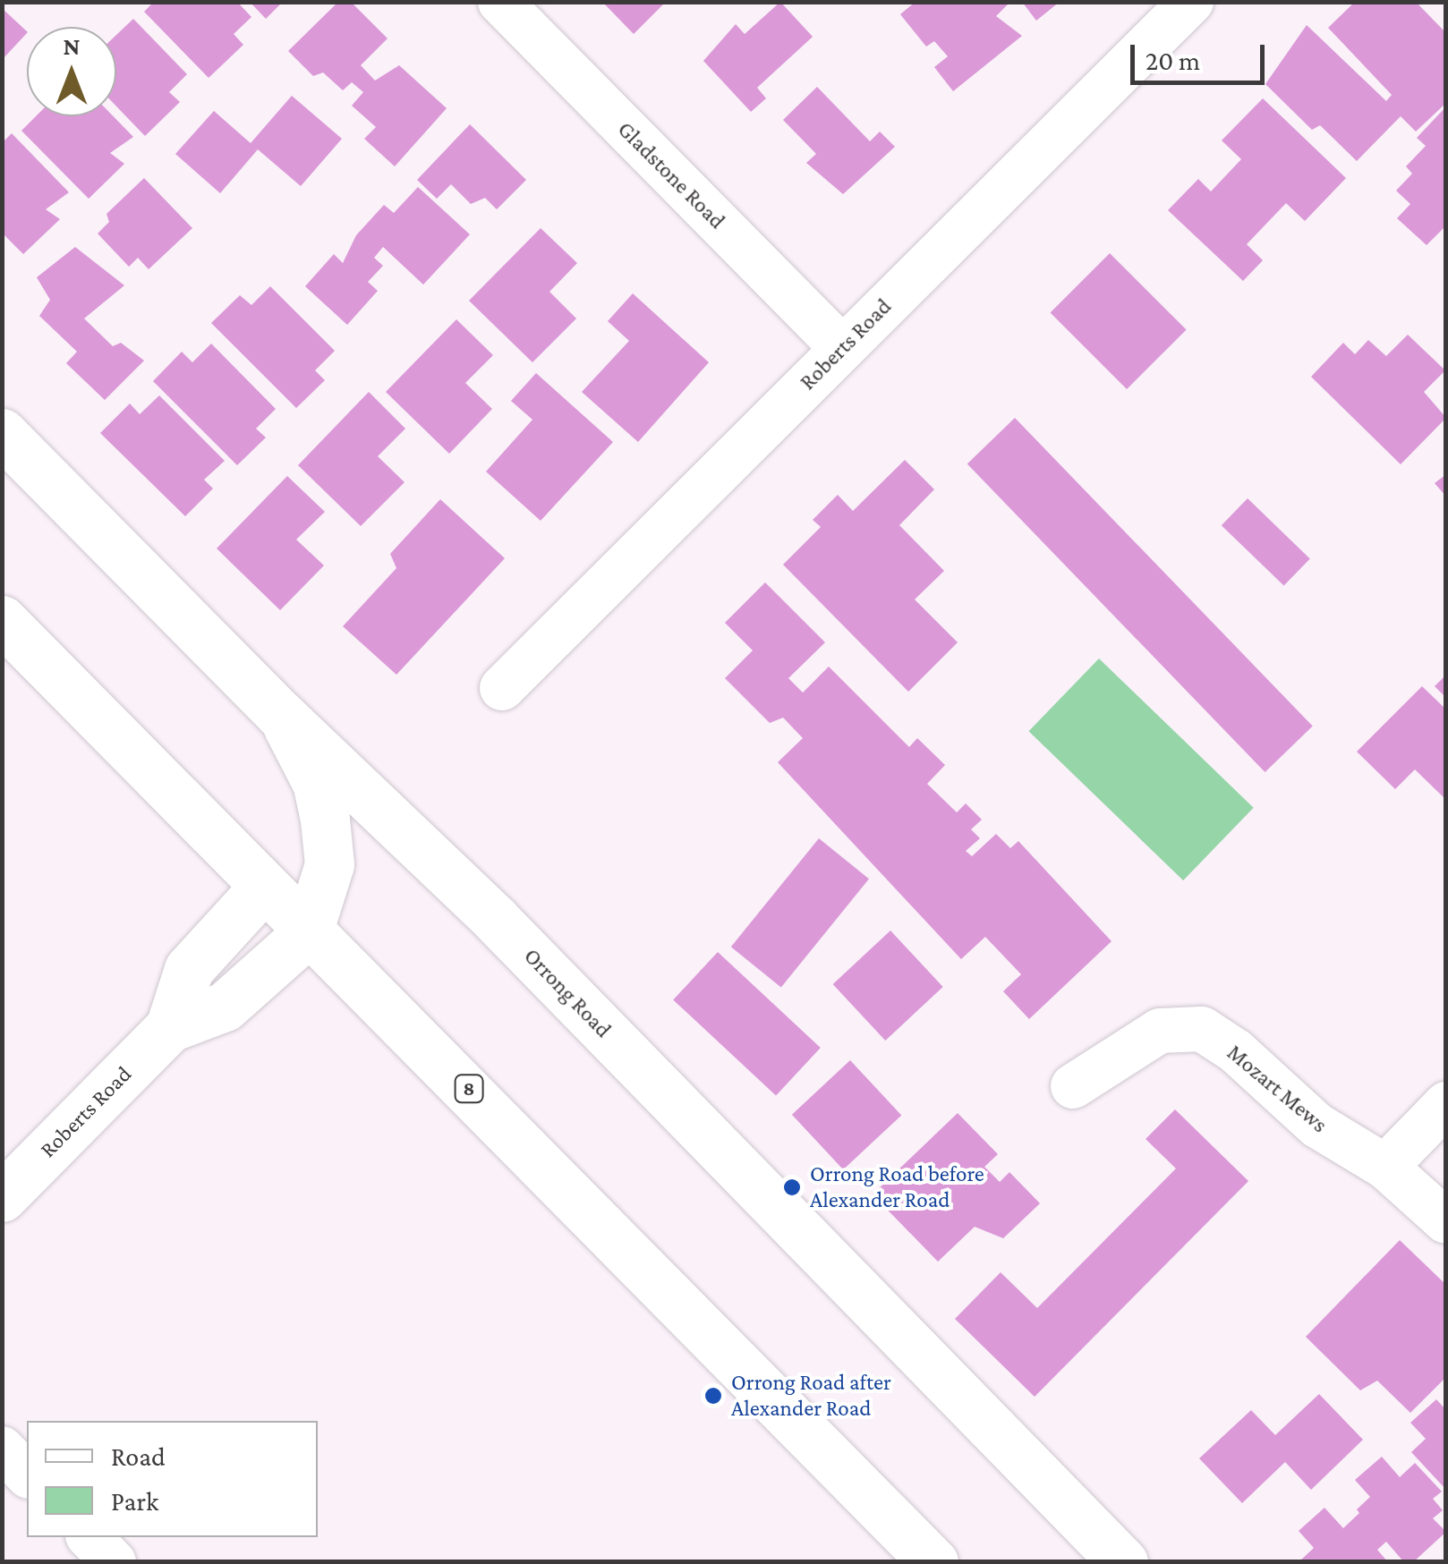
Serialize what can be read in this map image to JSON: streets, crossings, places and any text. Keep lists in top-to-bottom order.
{
  "streets": {
    "main road": ["Roberts Road", "Orrong Road", "8"],
    "street": ["Gladstone Road", "Mozart Mews"]
  },
  "crossings": [
    ["Gladstone Road", "Roberts Road"],
    ["Roberts Road", "8"]
  ],
  "places": ["Orrong Road before Alexander Road", "Orrong Road after Alexander Road"],
  "legend": ["Road", "Park"],
  "scale_bar": "20 m",
  "north": "top"
}
